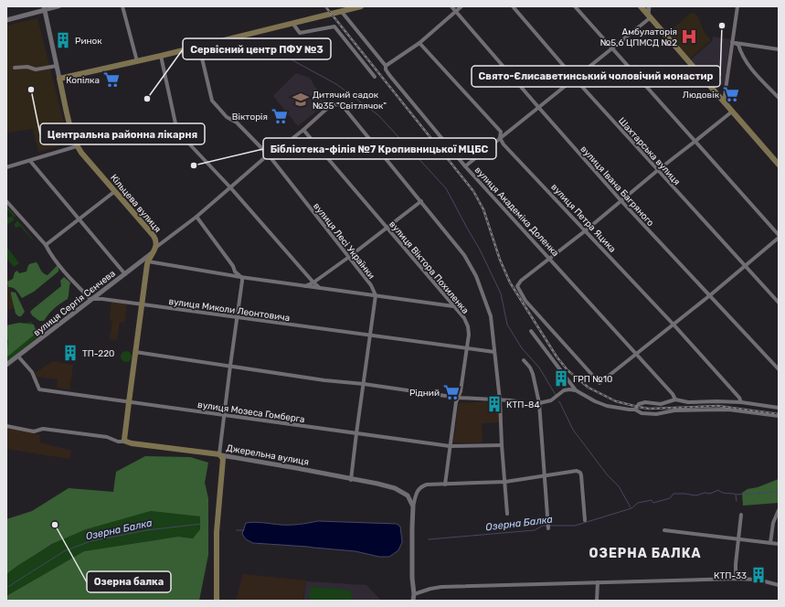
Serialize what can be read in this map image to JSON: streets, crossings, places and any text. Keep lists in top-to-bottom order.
{
  "streets": {
    "main road": ["Кільцева вулиця", "Джерельна вулиця"],
    "street": [
      "Шахтарська вулиця",
      "вулиця Івана Багряного",
      "вулиця Академіка Доленка",
      "вулиця Петра Яцика",
      "вулиця Лесі Українки",
      "вулиця Віктора Похиленка",
      "вулиця Сергія Сєнчева",
      "вулиця Миколи Леонтовича",
      "вулиця Мозеса Гомберга"
    ]
  },
  "crossings": [
    ["Кільцева вулиця", "вулиця Сергія Сєнчева"],
    ["вулиця Лесі Українки", "вулиця Сергія Сєнчева"],
    ["вулиця Віктора Похиленка", "вулиця Сергія Сєнчева"],
    ["вулиця Віктора Похиленка", "вулиця Миколи Леонтовича"],
    ["вулиця Віктора Похиленка", "вулиця Мозеса Гомберга"],
    ["вулиця Сергія Сєнчева", "вулиця Миколи Леонтовича"],
    ["вулиця Сергія Сєнчева", "вулиця Мозеса Гомберга"]
  ],
  "districts": ["ОЗЕРНА БАЛКА"],
  "water": ["Озерна Балка"],
  "places": {
    "other": [
      "Свято-Єлисаветинський чоловічий монастир",
      "Центральна районна лікарня",
      "Сервісний центр ПФУ №3",
      "Бібліотека-філія №7 Кропивницької МЦБС",
      "Озерна балка"
    ],
    "hospital": ["Амбулаторія №5,6 ЦПМСД №2"],
    "building": [
      "Ринок",
      "ТП-220",
      "ГРП №10",
      "КТП-84",
      "КТП-33"
    ],
    "supermarket": [
      "Копілка",
      "Людовік",
      "Вікторія",
      "Рідний"
    ],
    "school or university": ["Дитячий садок №35 \"Світлячок\""]
  }
}
